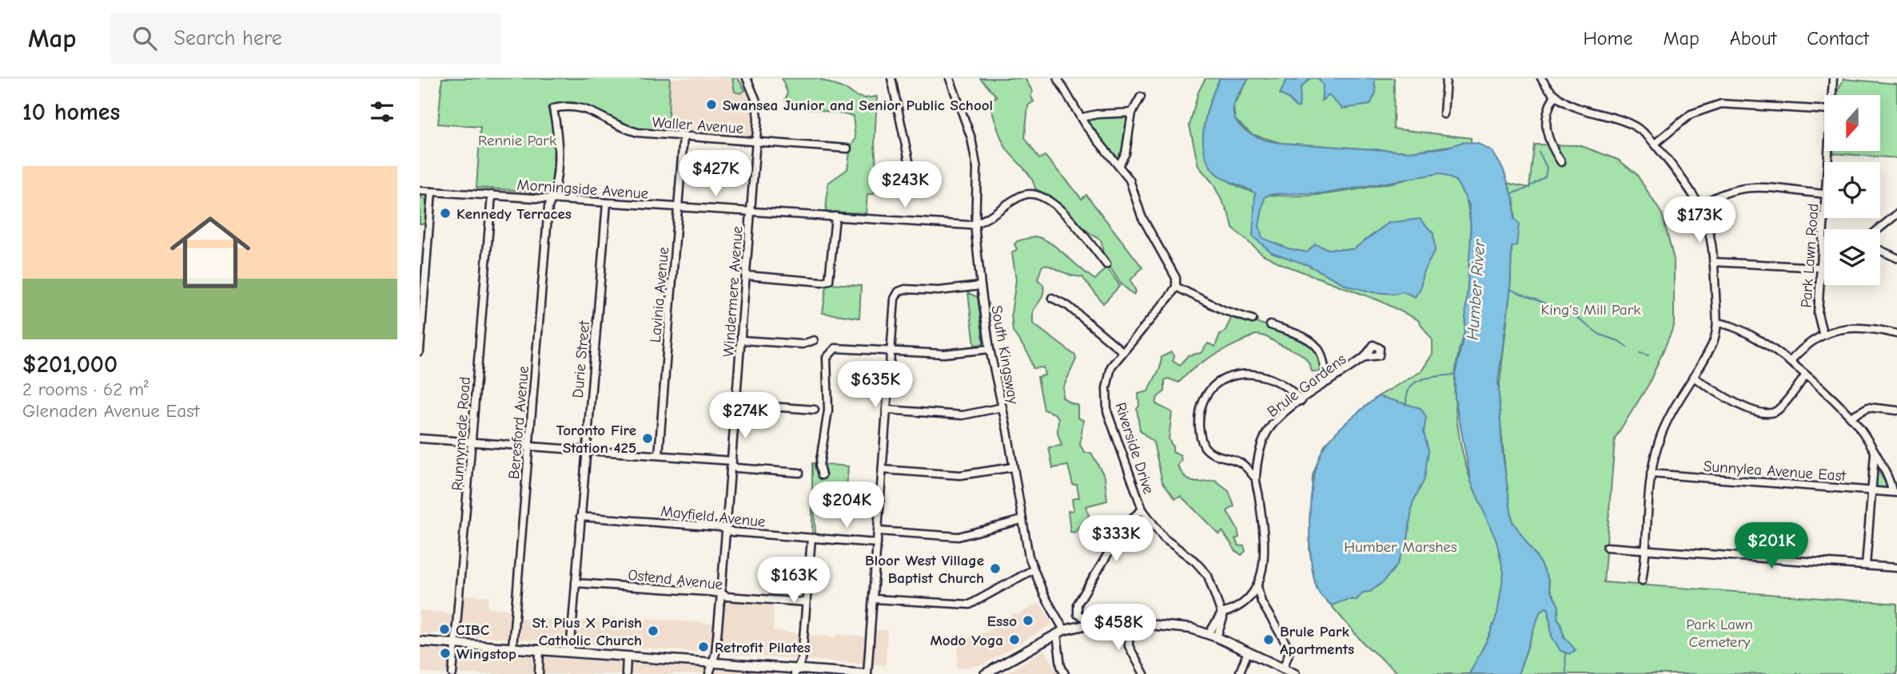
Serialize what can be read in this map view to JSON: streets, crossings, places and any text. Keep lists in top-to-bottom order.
{
  "streets": {
    "street": [
      "Waller Avenue",
      "Morningside Avenue",
      "Park Lawn Road",
      "Windermere Avenue",
      "Lavinia Avenue",
      "South Kingsway",
      "Durie Street",
      "Brule Gardens",
      "Beresford Avenue",
      "Runnymede Road",
      "Riverside Drive",
      "Sunnylea Avenue East",
      "Mayfield Avenue",
      "Ostend Avenue"
    ]
  },
  "crossings": [
    ["Waller Avenue", "Windermere Avenue"],
    ["Waller Avenue", "Lavinia Avenue"],
    ["Waller Avenue", "Beresford Avenue"],
    ["Morningside Avenue", "Windermere Avenue"],
    ["Morningside Avenue", "Lavinia Avenue"],
    ["Morningside Avenue", "South Kingsway"],
    ["Morningside Avenue", "Durie Street"],
    ["Morningside Avenue", "Beresford Avenue"],
    ["Morningside Avenue", "Runnymede Road"],
    ["Windermere Avenue", "Mayfield Avenue"],
    ["Windermere Avenue", "Ostend Avenue"],
    ["Durie Street", "Mayfield Avenue"],
    ["Durie Street", "Ostend Avenue"],
    ["Brule Gardens", "Riverside Drive"]
  ],
  "water": ["Humber River"],
  "parks": [
    "Rennie Park",
    "King's Mill Park",
    "Humber Marshes",
    "Park Lawn Cemetery"
  ],
  "places": [
    "Swansea Junior and Senior Public School",
    "Kennedy Terraces",
    "Toronto Fire Station 425",
    "Bloor West Village Baptist Church",
    "Esso",
    "CIBC",
    "St. Pius X Parish Catholic Church",
    "Modo Yoga",
    "Brule Park Apartments",
    "Retrofit Pilates",
    "Wingstop"
  ],
  "north": "bottom",
  "page": {
    "header": "Map",
    "search": "Search here",
    "nav": [
      "Home",
      "Map",
      "About",
      "Contact"
    ],
    "heading": "10 homes",
    "list": [
      {
        "name": "$201,000",
        "note": "2 rooms · 62 m² · Glenaden Avenue East"
      }
    ],
    "price": [
      "$427K",
      "$243K",
      "$173K",
      "$635K",
      "$274K",
      "$204K",
      "$333K",
      "$201K",
      "$163K",
      "$458K"
    ]
  }
}
